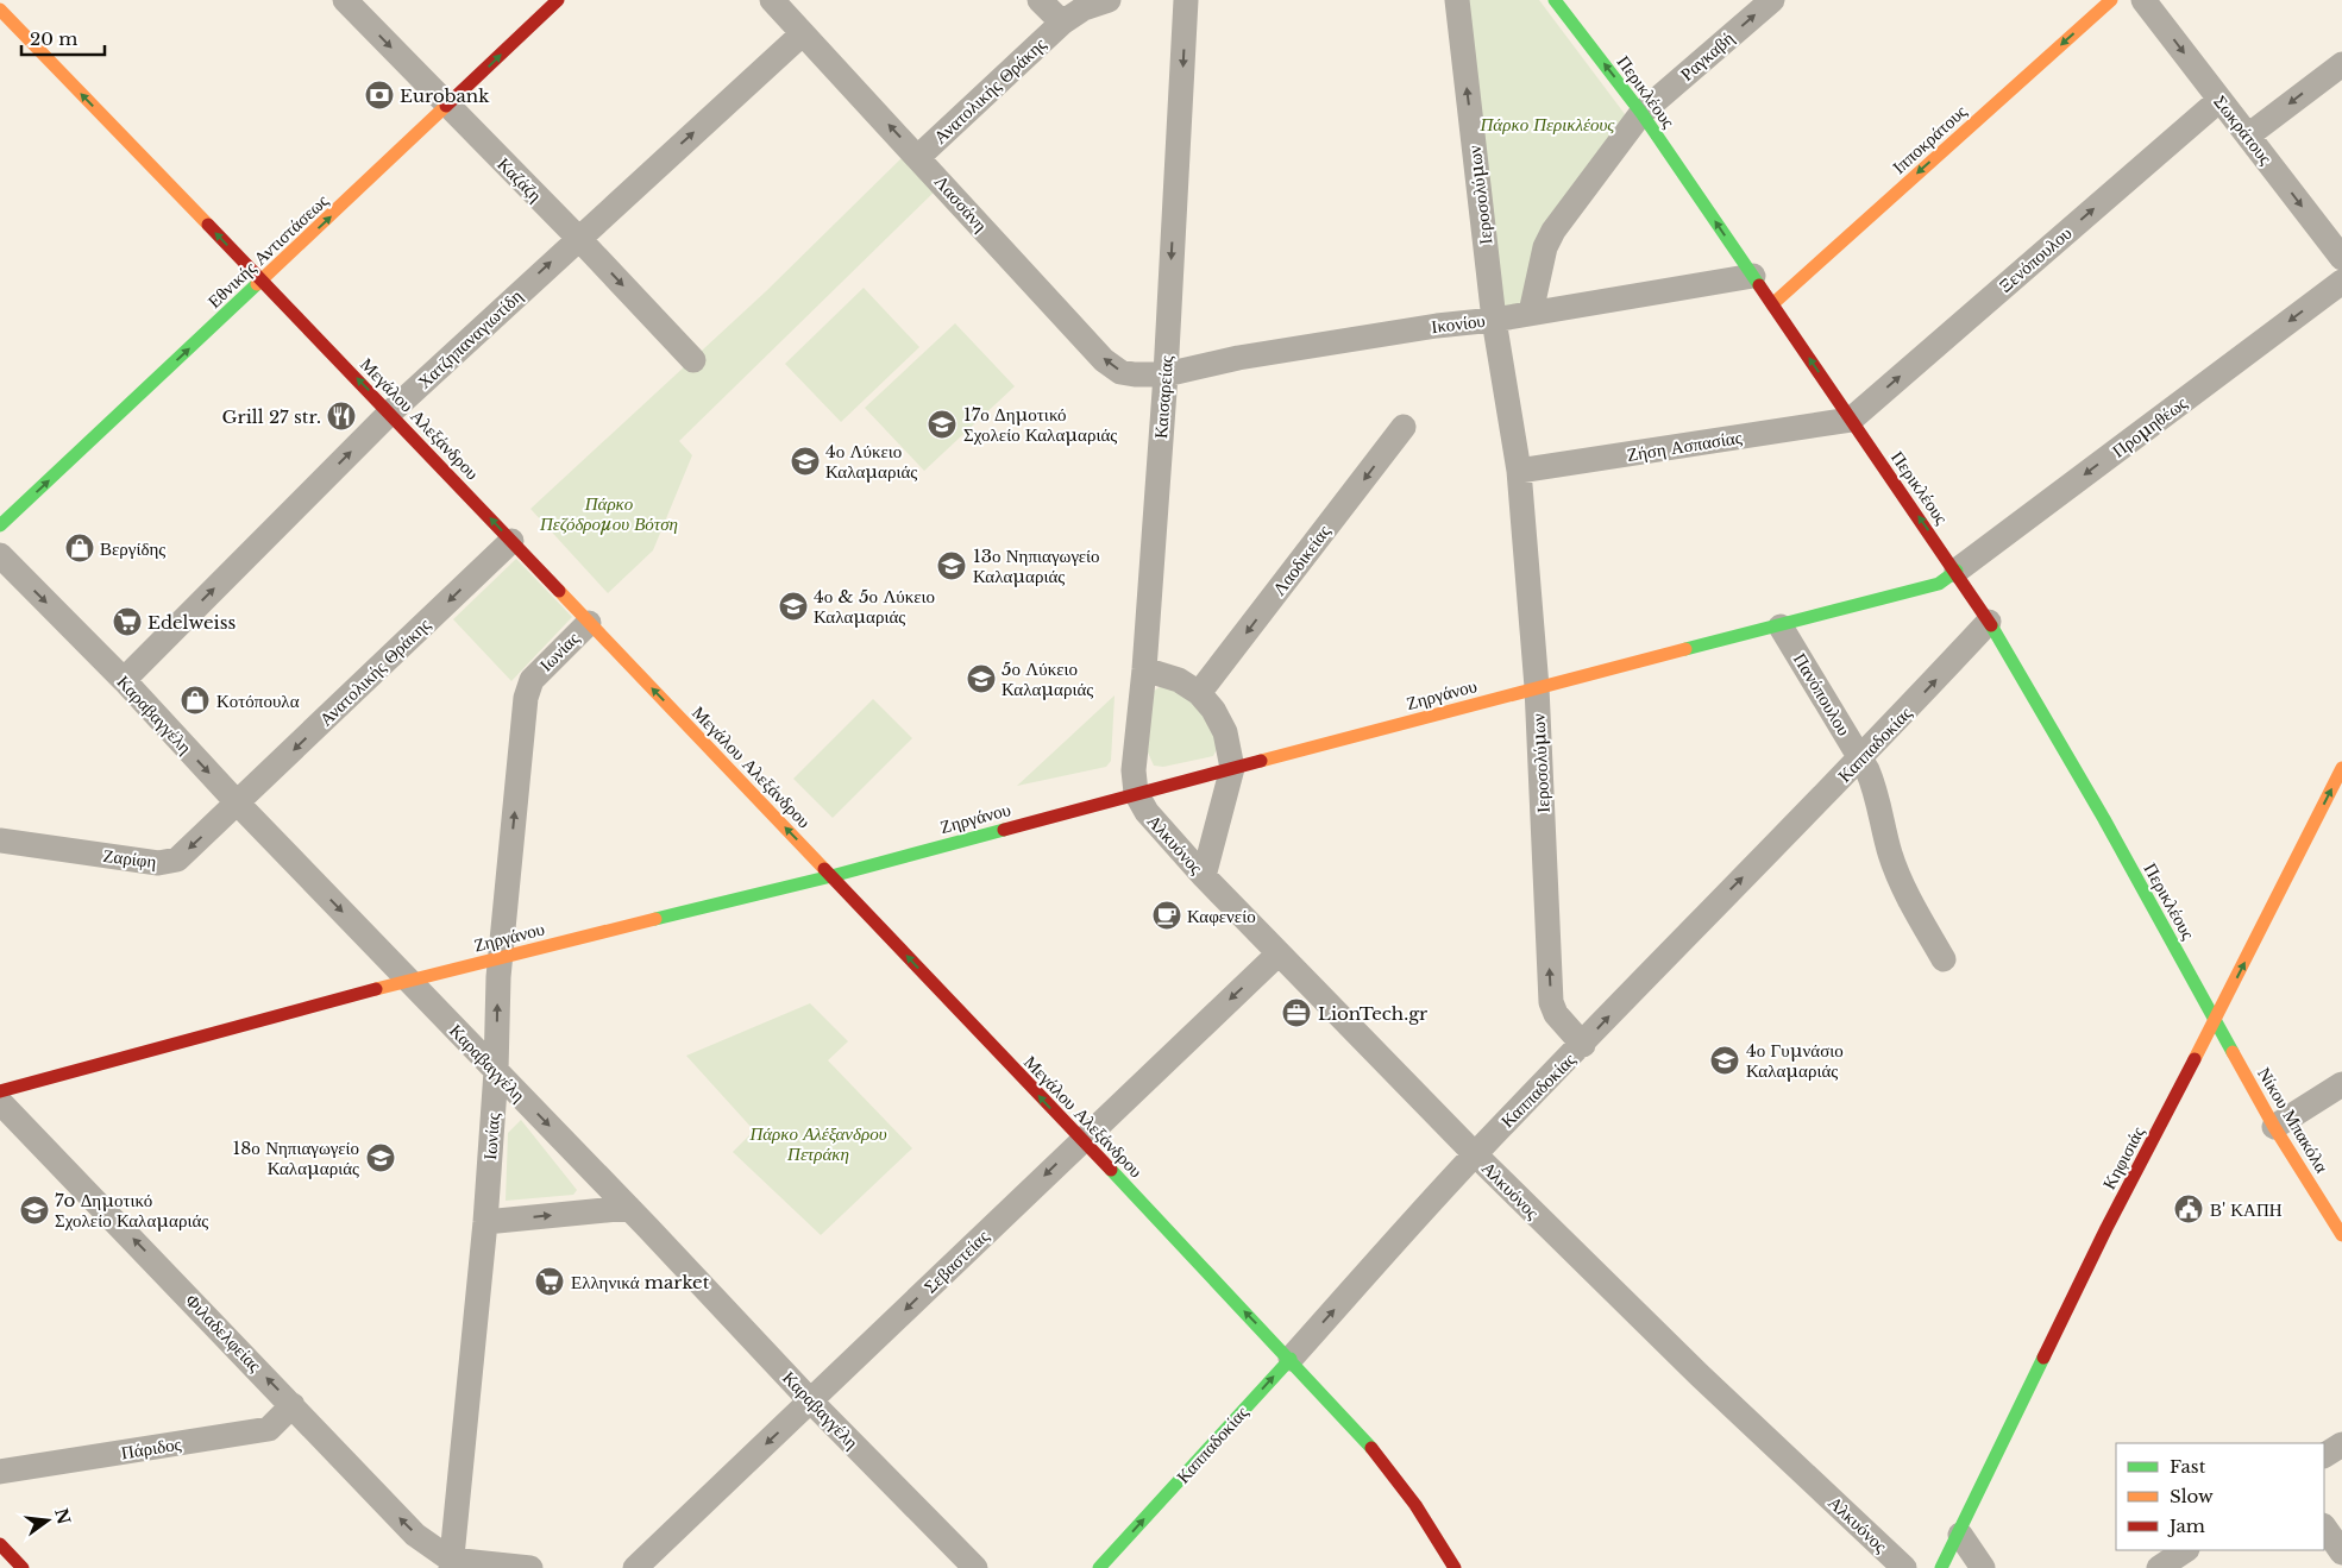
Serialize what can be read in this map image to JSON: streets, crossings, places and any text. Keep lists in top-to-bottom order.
{
  "streets": {
    "street": [
      "Ραγκαβή",
      "Ανατολικής Θράκης",
      "Περικλέους",
      "Σωκράτους",
      "Ιπποκράτους",
      "Καζάζη",
      "Ιεροσολύμων",
      "Λασσάνη",
      "Εθνικής Αντιστάσεως",
      "Ξενόπουλου",
      "Ικονίου",
      "Χατζηπαναγιωτίδη",
      "Καισαρείας",
      "Μεγάλου Αλεξάνδρου",
      "Προμηθέως",
      "Ζήση Ασπασίας",
      "Λαοδικείας",
      "Ιωνίας",
      "Ζηργάνου",
      "Πανόπουλου",
      "Καραβαγγέλη",
      "Καππαδοκίας",
      "Αλκυόνος",
      "Ζαρίφη",
      "Νίκου Μπακόλα",
      "Κηφισιάς",
      "Σεβαστείας",
      "Φιλαδελφείας",
      "Πάριδος"
    ]
  },
  "crossings": [
    ["Ραγκαβή", "Περικλέους"],
    ["Ραγκαβή", "Ικονίου"],
    ["Ανατολικής Θράκης", "Λασσάνη"],
    ["Ανατολικής Θράκης", "Μεγάλου Αλεξάνδρου"],
    ["Ανατολικής Θράκης", "Καραβαγγέλη"],
    ["Ανατολικής Θράκης", "Ζαρίφη"],
    ["Περικλέους", "Ιπποκράτους"],
    ["Περικλέους", "Ξενόπουλου"],
    ["Περικλέους", "Ικονίου"],
    ["Περικλέους", "Προμηθέως"],
    ["Περικλέους", "Ζήση Ασπασίας"],
    ["Περικλέους", "Ζηργάνου"],
    ["Περικλέους", "Καππαδοκίας"],
    ["Περικλέους", "Νίκου Μπακόλα"],
    ["Περικλέους", "Κηφισιάς"],
    ["Σωκράτους", "Ξενόπουλου"],
    ["Καζάζη", "Εθνικής Αντιστάσεως"],
    ["Καζάζη", "Χατζηπαναγιωτίδη"],
    ["Ιεροσολύμων", "Ικονίου"],
    ["Ιεροσολύμων", "Ζήση Ασπασίας"],
    ["Ιεροσολύμων", "Ζηργάνου"],
    ["Ιεροσολύμων", "Καππαδοκίας"],
    ["Λασσάνη", "Ικονίου"],
    ["Λασσάνη", "Χατζηπαναγιωτίδη"],
    ["Λασσάνη", "Καισαρείας"],
    ["Εθνικής Αντιστάσεως", "Μεγάλου Αλεξάνδρου"],
    ["Ξενόπουλου", "Ζήση Ασπασίας"],
    ["Ικονίου", "Καισαρείας"],
    ["Χατζηπαναγιωτίδη", "Μεγάλου Αλεξάνδρου"],
    ["Χατζηπαναγιωτίδη", "Καραβαγγέλη"],
    ["Καισαρείας", "Ζηργάνου"],
    ["Καισαρείας", "Αλκυόνος"],
    ["Μεγάλου Αλεξάνδρου", "Ιωνίας"],
    ["Μεγάλου Αλεξάνδρου", "Ζηργάνου"],
    ["Μεγάλου Αλεξάνδρου", "Καππαδοκίας"],
    ["Μεγάλου Αλεξάνδρου", "Σεβαστείας"],
    ["Προμηθέως", "Ζηργάνου"],
    ["Ιωνίας", "Ζηργάνου"],
    ["Ιωνίας", "Καραβαγγέλη"],
    ["Ιωνίας", "Φιλαδελφείας"],
    ["Ζηργάνου", "Πανόπουλου"],
    ["Ζηργάνου", "Καραβαγγέλη"],
    ["Ζηργάνου", "Αλκυόνος"],
    ["Πανόπουλου", "Καππαδοκίας"],
    ["Καραβαγγέλη", "Ζαρίφη"],
    ["Καραβαγγέλη", "Σεβαστείας"],
    ["Καππαδοκίας", "Αλκυόνος"],
    ["Αλκυόνος", "Σεβαστείας"],
    ["Νίκου Μπακόλα", "Κηφισιάς"],
    ["Φιλαδελφείας", "Πάριδος"]
  ],
  "one_way": [
    "Ραγκαβή",
    "Ανατολικής Θράκης",
    "Περικλέους",
    "Σωκράτους",
    "Ιπποκράτους",
    "Καζάζη",
    "Ιεροσολύμων",
    "Λασσάνη",
    "Εθνικής Αντιστάσεως",
    "Ξενόπουλου",
    "Χατζηπαναγιωτίδη",
    "Καισαρείας",
    "Μεγάλου Αλεξάνδρου",
    "Προμηθέως",
    "Λαοδικείας",
    "Ιωνίας",
    "Καραβαγγέλη",
    "Καππαδοκίας",
    "Ζαρίφη",
    "Σεβαστείας",
    "Φιλαδελφείας"
  ],
  "parks": ["Πάρκο Περικλέους", "Πάρκο Πεζόδρομου Βότση", "Πάρκο Αλέξανδρου Πετράκη"],
  "places": {
    "bank": ["Eurobank"],
    "restaurant": ["Grill 27 str."],
    "school or university": [
      "17ο Δημοτικό Σχολείο Καλαμαριάς",
      "4ο Λύκειο Καλαμαριάς",
      "13ο Νηπιαγωγείο Καλαμαριάς",
      "4ο & 5ο Λύκειο Καλαμαριάς",
      "5ο Λύκειο Καλαμαριάς",
      "4ο Γυμνάσιο Καλαμαριάς",
      "18ο Νηπιαγωγείο Καλαμαριάς",
      "7o Δημοτικό Σχολείο Καλαμαριάς"
    ],
    "shop": ["Βεργίδης", "Κοτόπουλα"],
    "supermarket": ["Edelweiss", "Ελληνικά market"],
    "cafe": ["Καφενείο"],
    "office": ["LionTech.gr"],
    "public building": ["Β' ΚΑΠΗ"]
  },
  "legend": ["Fast", "Slow", "Jam"],
  "scale_bar": "20 m",
  "north": "right"
}
